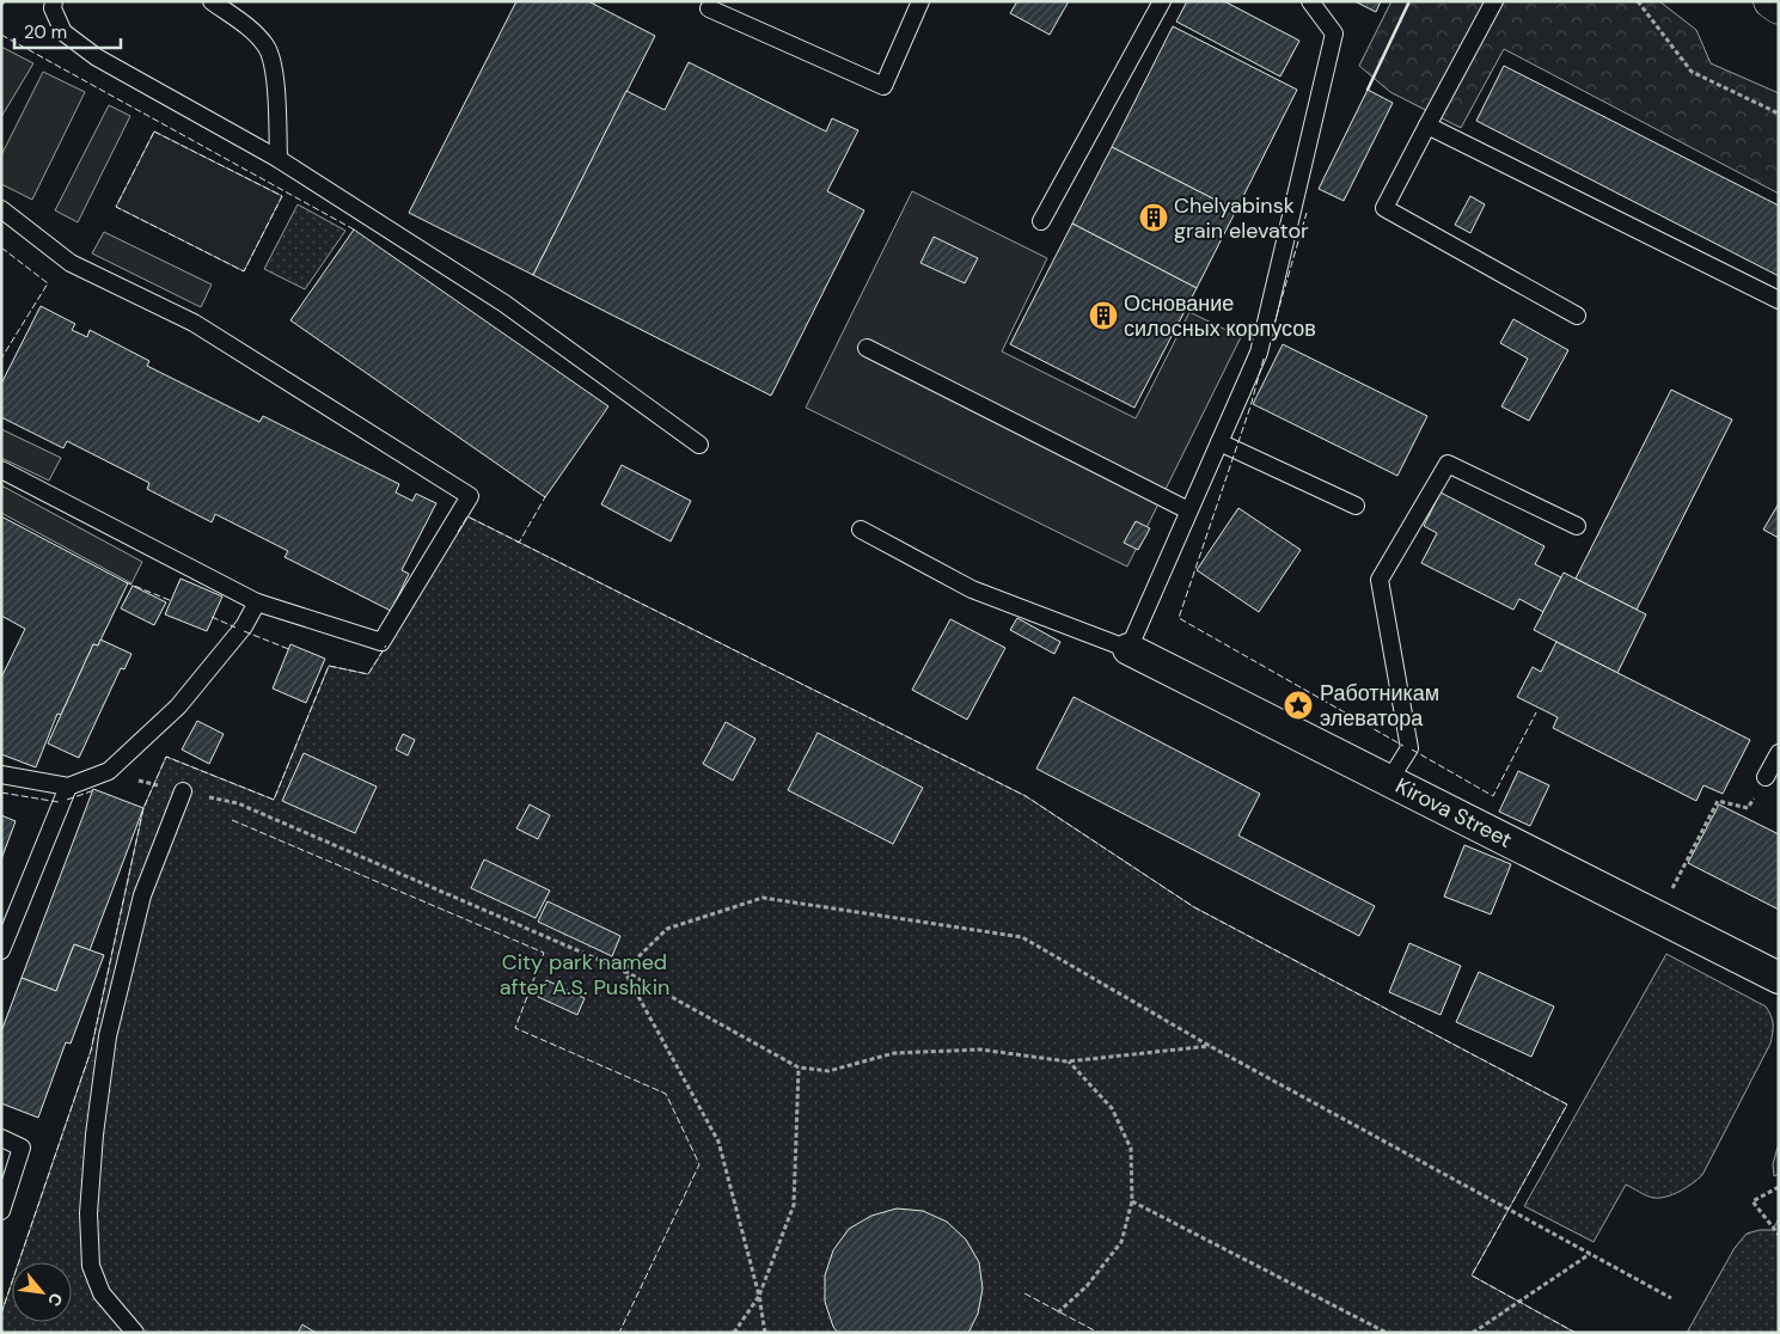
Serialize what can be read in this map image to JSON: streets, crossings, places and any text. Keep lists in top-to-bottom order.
{
  "streets": {
    "street": ["Kirova Street"]
  },
  "parks": ["City park named after A.S. Pushkin"],
  "places": {
    "building": ["Chelyabinsk grain elevator", "Основание силосных корпусов"],
    "place": ["Работникам элеватора"]
  },
  "scale_bar": "20 m",
  "north": "bottom right"
}
